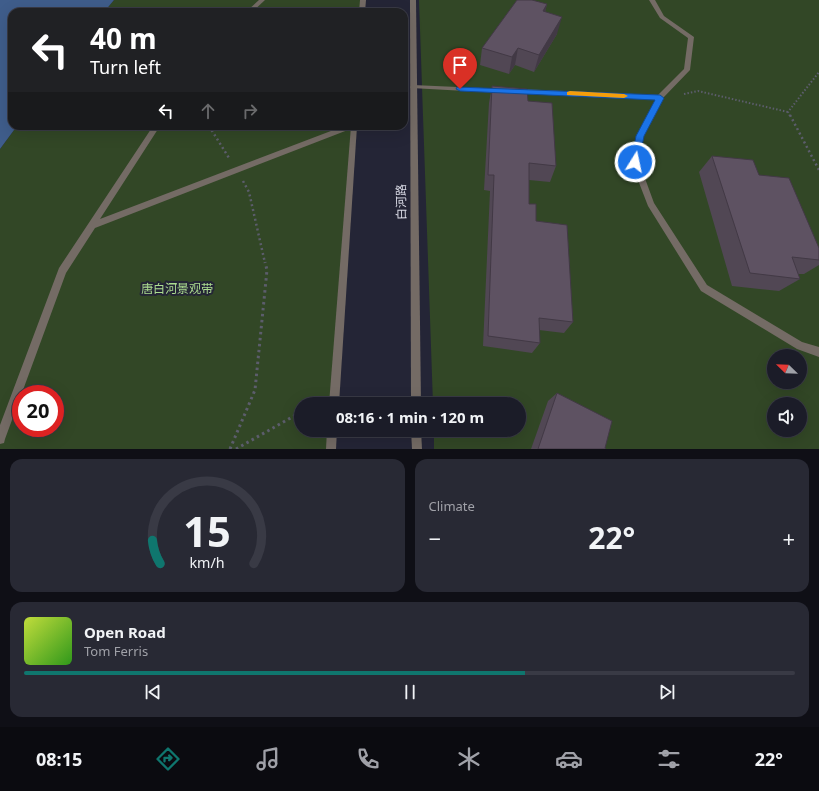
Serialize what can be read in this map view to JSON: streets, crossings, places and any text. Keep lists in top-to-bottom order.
{
  "streets": {
    "street": ["白河路"]
  },
  "parks": ["唐白河景观带"],
  "north": "top left",
  "page": {
    "turn": ["40 m", "Turn left"],
    "limit": "20",
    "trip": "08:16 · 1 min · 120 m",
    "tile": "Climate",
    "heat": ["−", "22°", "+"],
    "song": ["Open Road", "Tom Ferris"],
    "tabs": ["08:15", "22°"],
    "gauge": ["15", "km/h"]
  }
}
